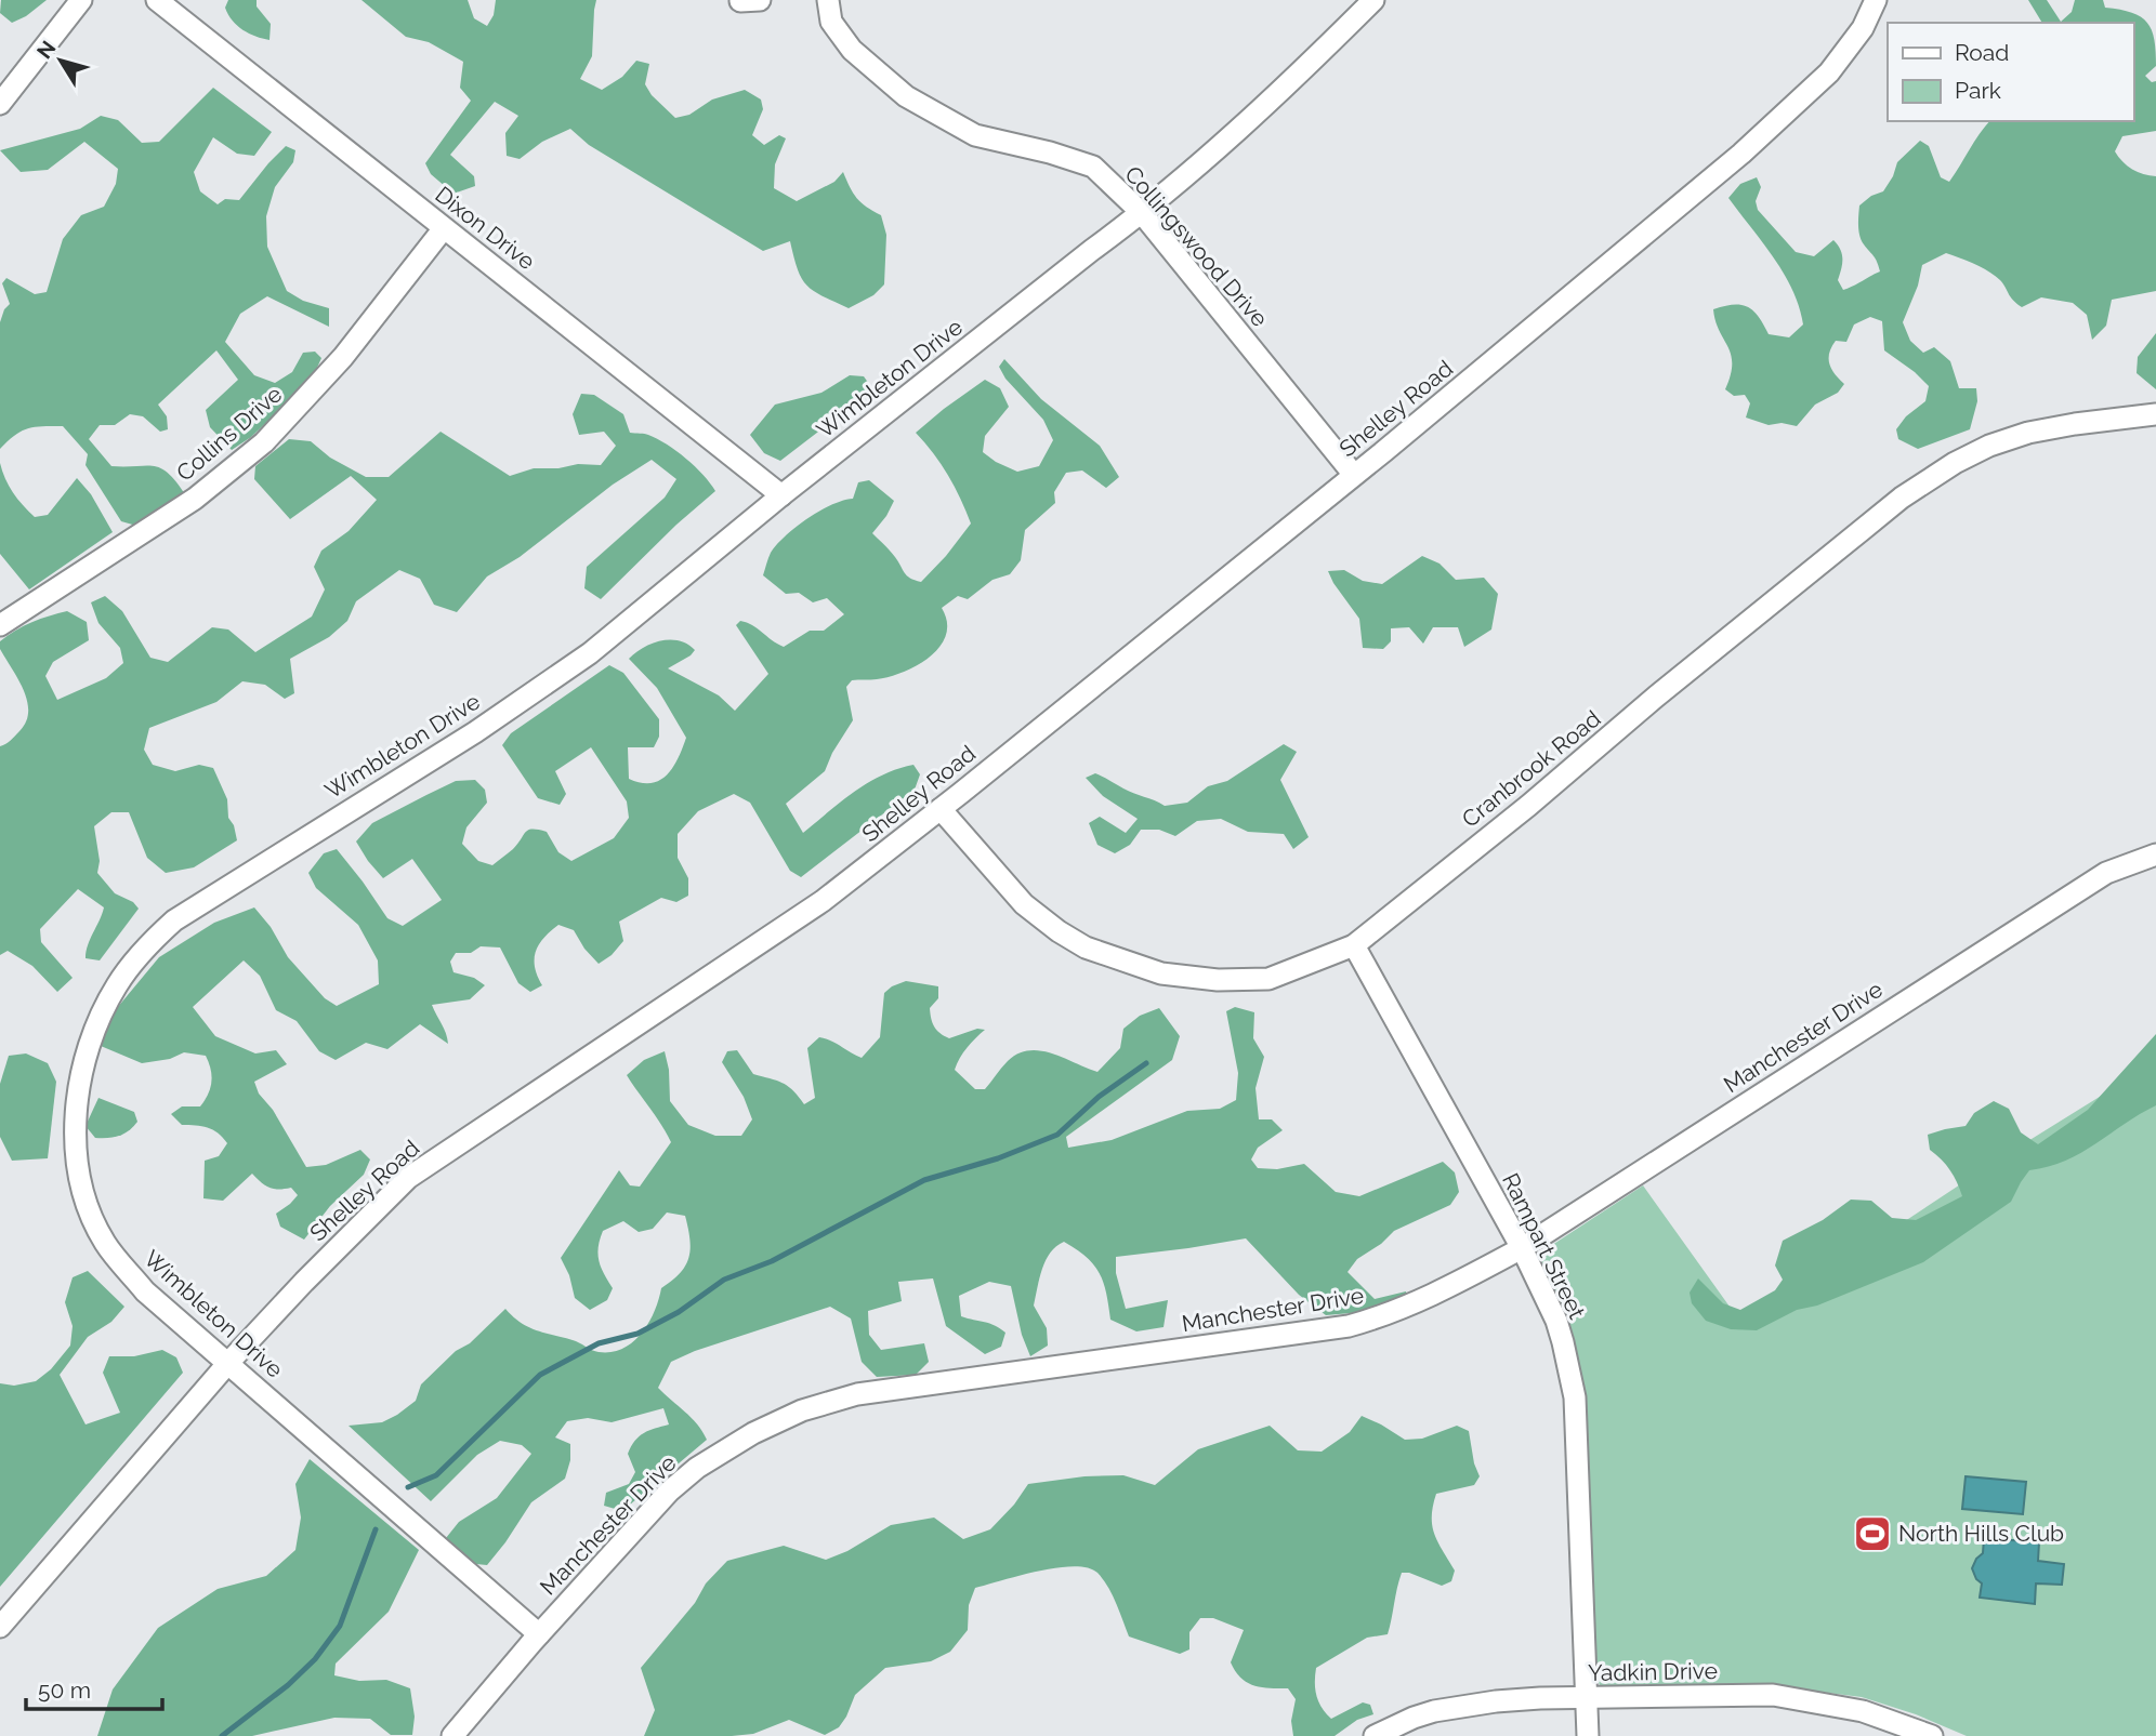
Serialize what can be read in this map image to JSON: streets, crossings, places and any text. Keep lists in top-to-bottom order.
{
  "streets": {
    "street": [
      "Dixon Drive",
      "Collingswood Drive",
      "Wimbleton Drive",
      "Shelley Road",
      "Collins Drive",
      "Cranbrook Road",
      "Manchester Drive",
      "Rampart Street",
      "Yadkin Drive"
    ]
  },
  "crossings": [
    ["Dixon Drive", "Wimbleton Drive"],
    ["Dixon Drive", "Collins Drive"],
    ["Collingswood Drive", "Wimbleton Drive"],
    ["Collingswood Drive", "Shelley Road"],
    ["Wimbleton Drive", "Shelley Road"],
    ["Wimbleton Drive", "Manchester Drive"],
    ["Shelley Road", "Cranbrook Road"],
    ["Cranbrook Road", "Rampart Street"],
    ["Manchester Drive", "Rampart Street"],
    ["Rampart Street", "Yadkin Drive"]
  ],
  "places": {
    "sports": ["North Hills Club"]
  },
  "legend": ["Road", "Park"],
  "scale_bar": "50 m",
  "north": "top left"
}
